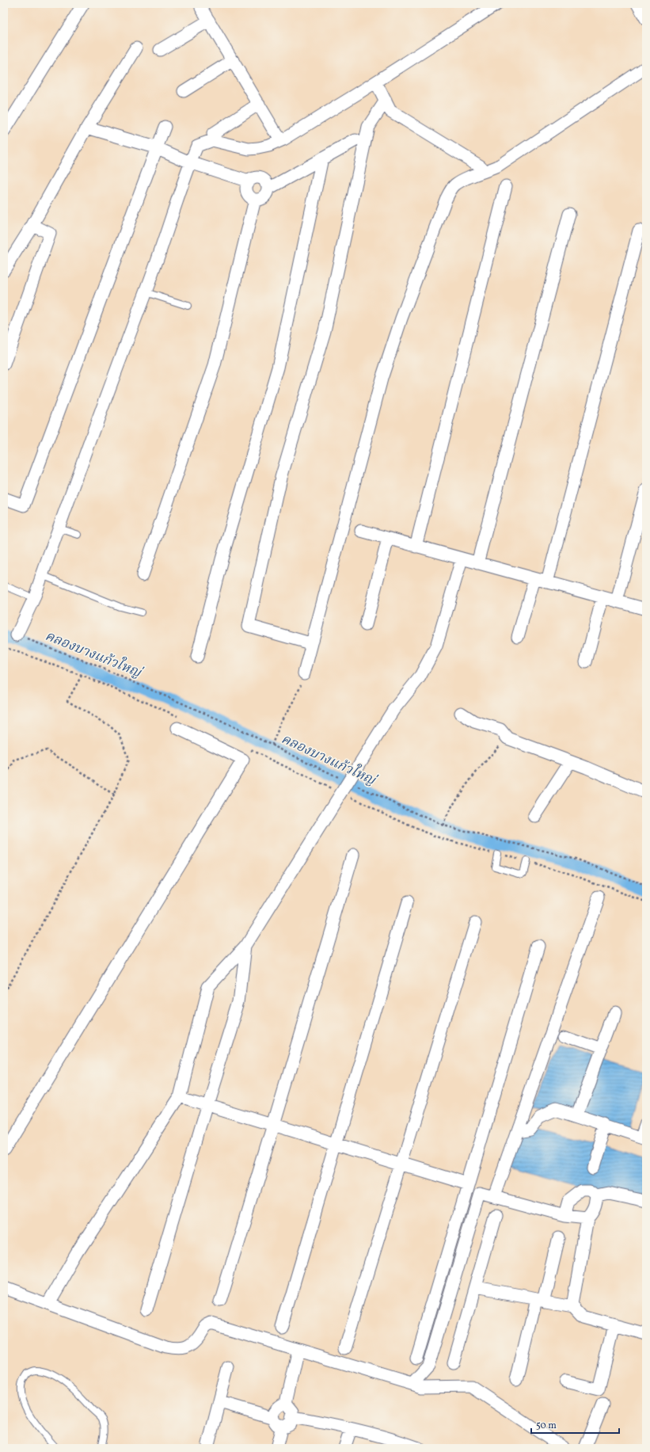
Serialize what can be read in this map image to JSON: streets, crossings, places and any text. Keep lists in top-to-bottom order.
{
  "water": ["คลองบางแก้วใหญ่"],
  "scale_bar": "50 m"
}
